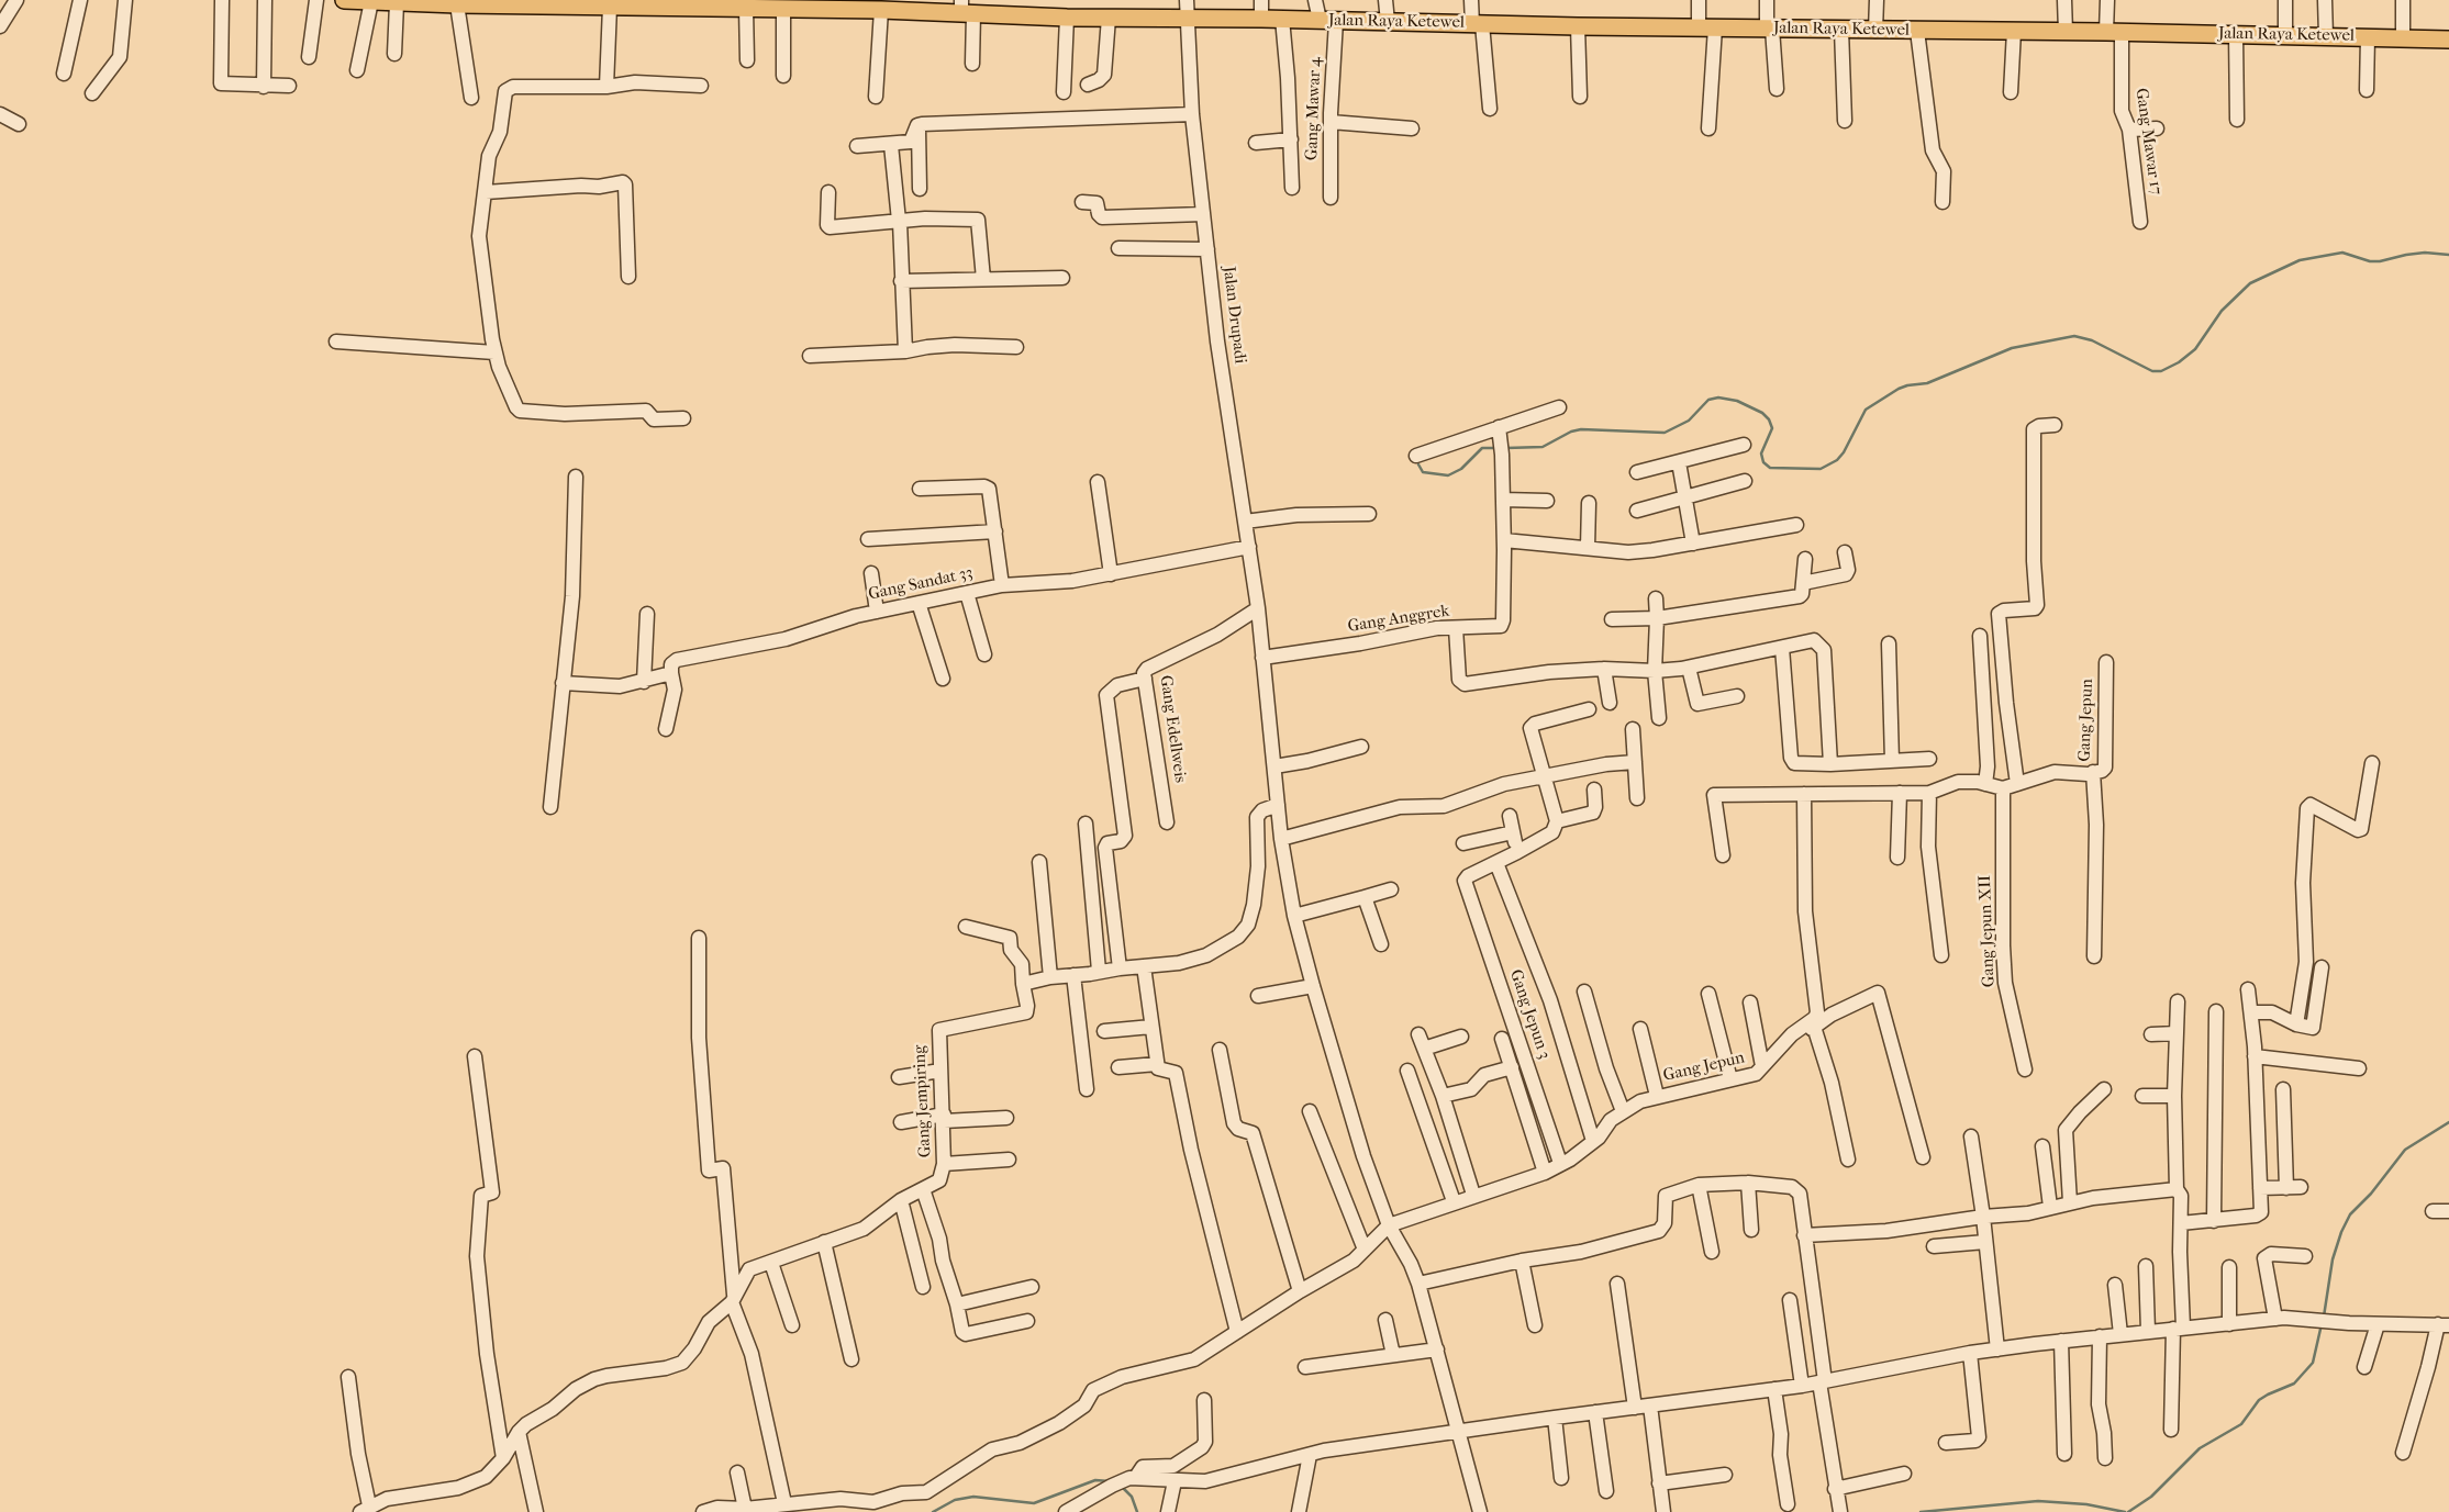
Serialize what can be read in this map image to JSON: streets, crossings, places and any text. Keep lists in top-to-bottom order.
{
  "streets": {
    "main road": ["Jalan Raya Ketewel"],
    "street": [
      "Gang Mawar 4",
      "Gang Mawar 17",
      "Jalan Drupadi",
      "Gang Sandat 33",
      "Gang Anggrek",
      "Gang Jepun",
      "Gang Edellweis",
      "Gang Jepun XII",
      "Gang Jepun 3",
      "Gang Jempiring"
    ]
  },
  "crossings": [
    ["Jalan Raya Ketewel", "Gang Mawar 4"],
    ["Jalan Raya Ketewel", "Gang Mawar 17"],
    ["Jalan Raya Ketewel", "Jalan Drupadi"],
    ["Jalan Drupadi", "Gang Sandat 33"],
    ["Jalan Drupadi", "Gang Anggrek"],
    ["Jalan Drupadi", "Gang Jepun"],
    ["Jalan Drupadi", "Gang Edellweis"],
    ["Gang Jepun", "Gang Jepun XII"],
    ["Gang Jepun", "Gang Jepun 3"]
  ]
}
